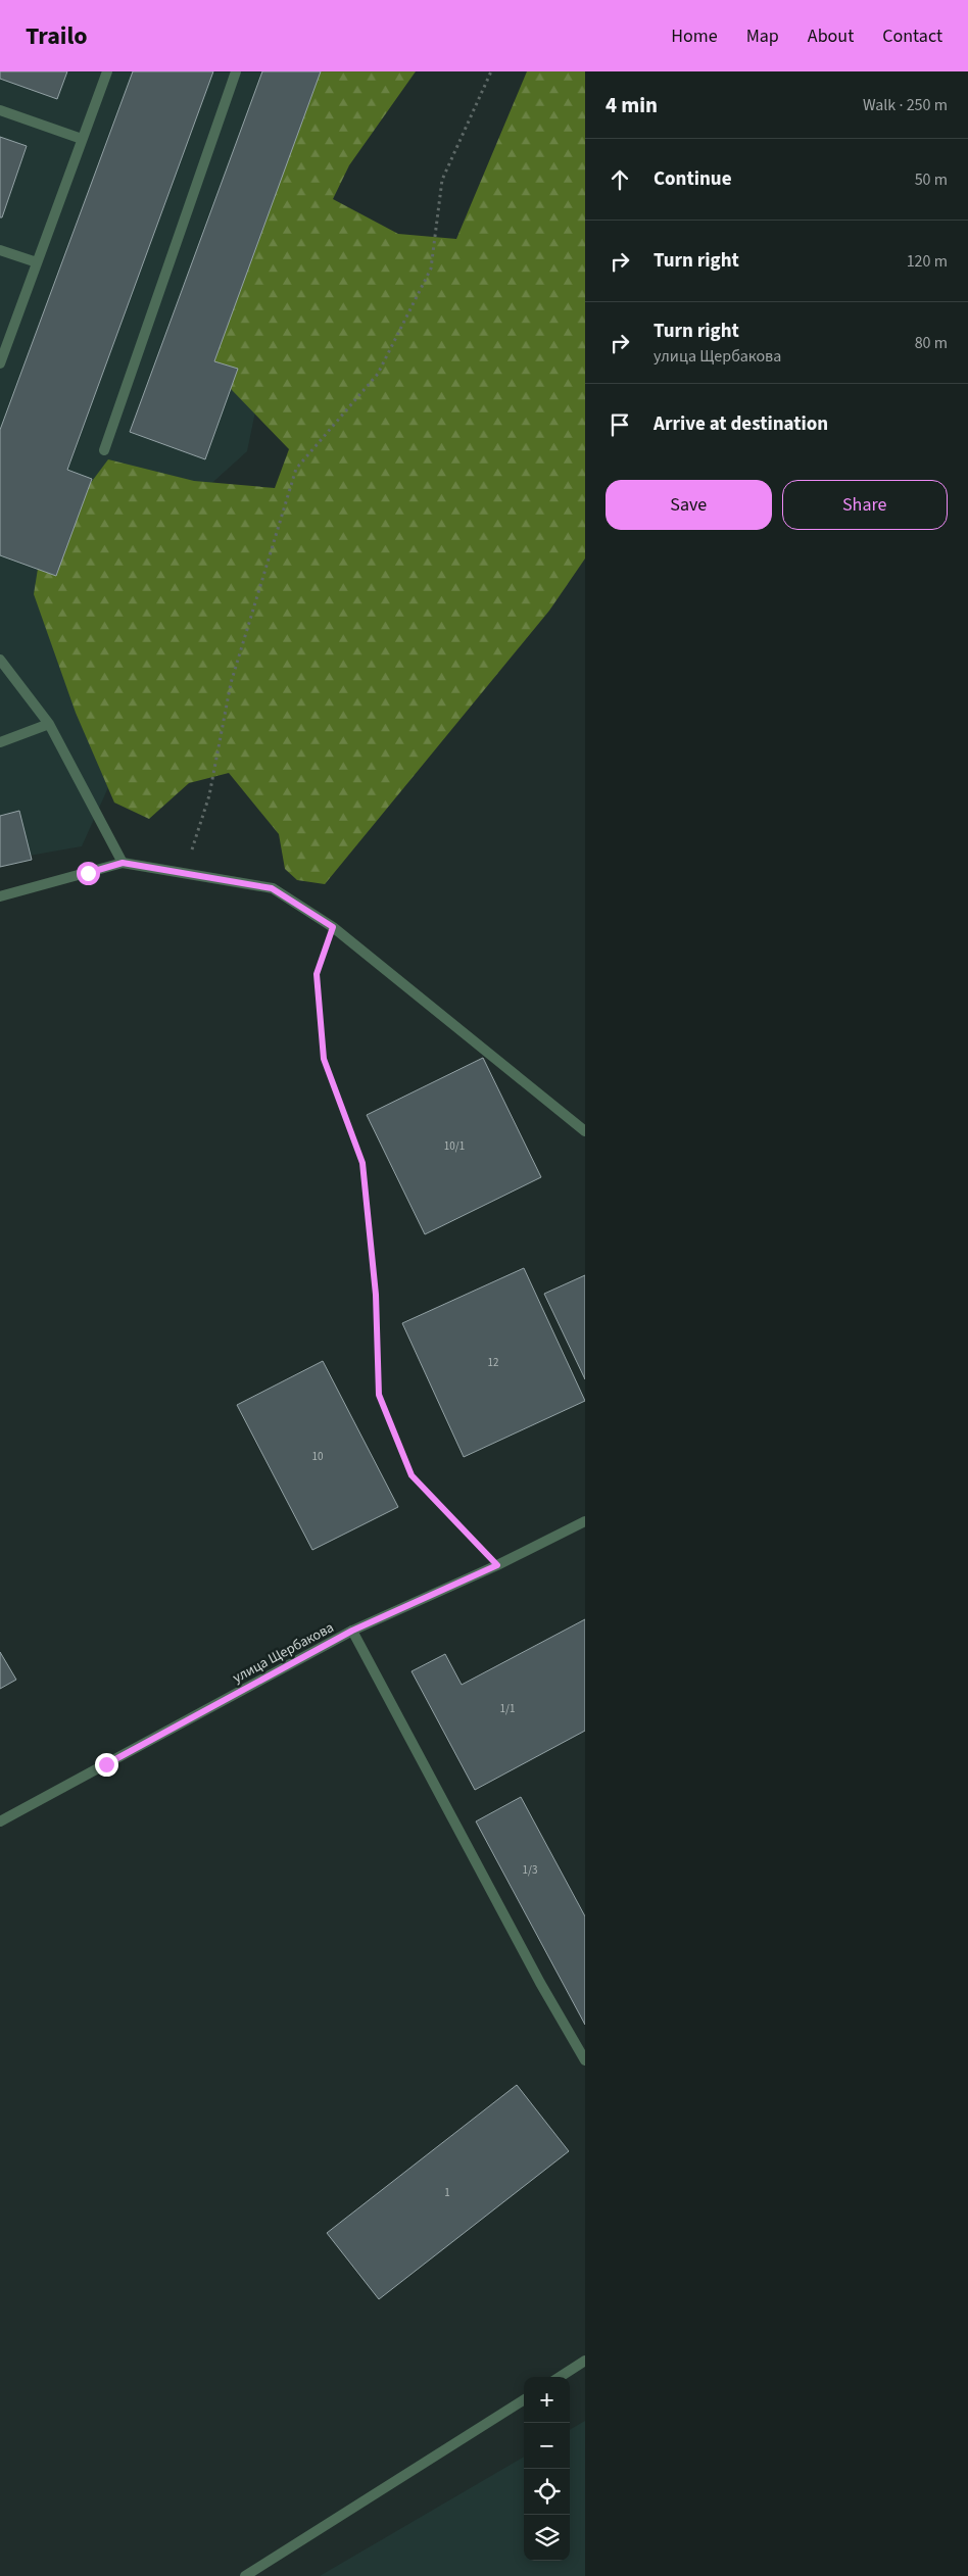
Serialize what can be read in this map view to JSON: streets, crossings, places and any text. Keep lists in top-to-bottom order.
{
  "streets": {
    "street": ["улица Щербакова"]
  },
  "house_numbers": [
    "10/1",
    "12",
    "10",
    "1/1",
    "1/3",
    "1"
  ],
  "page": {
    "header": "Trailo",
    "nav": [
      "Home",
      "Map",
      "About",
      "Contact"
    ],
    "heading": ["4 min", "Walk · 250 m"],
    "list": [
      ["Continue", "50 m"],
      ["Turn right", "120 m"],
      ["Turn right", "улица Щербакова", "80 m"],
      "Arrive at destination"
    ],
    "buttons": ["Save", "Share"],
    "map_buttons": ["+", "−"]
  }
}
